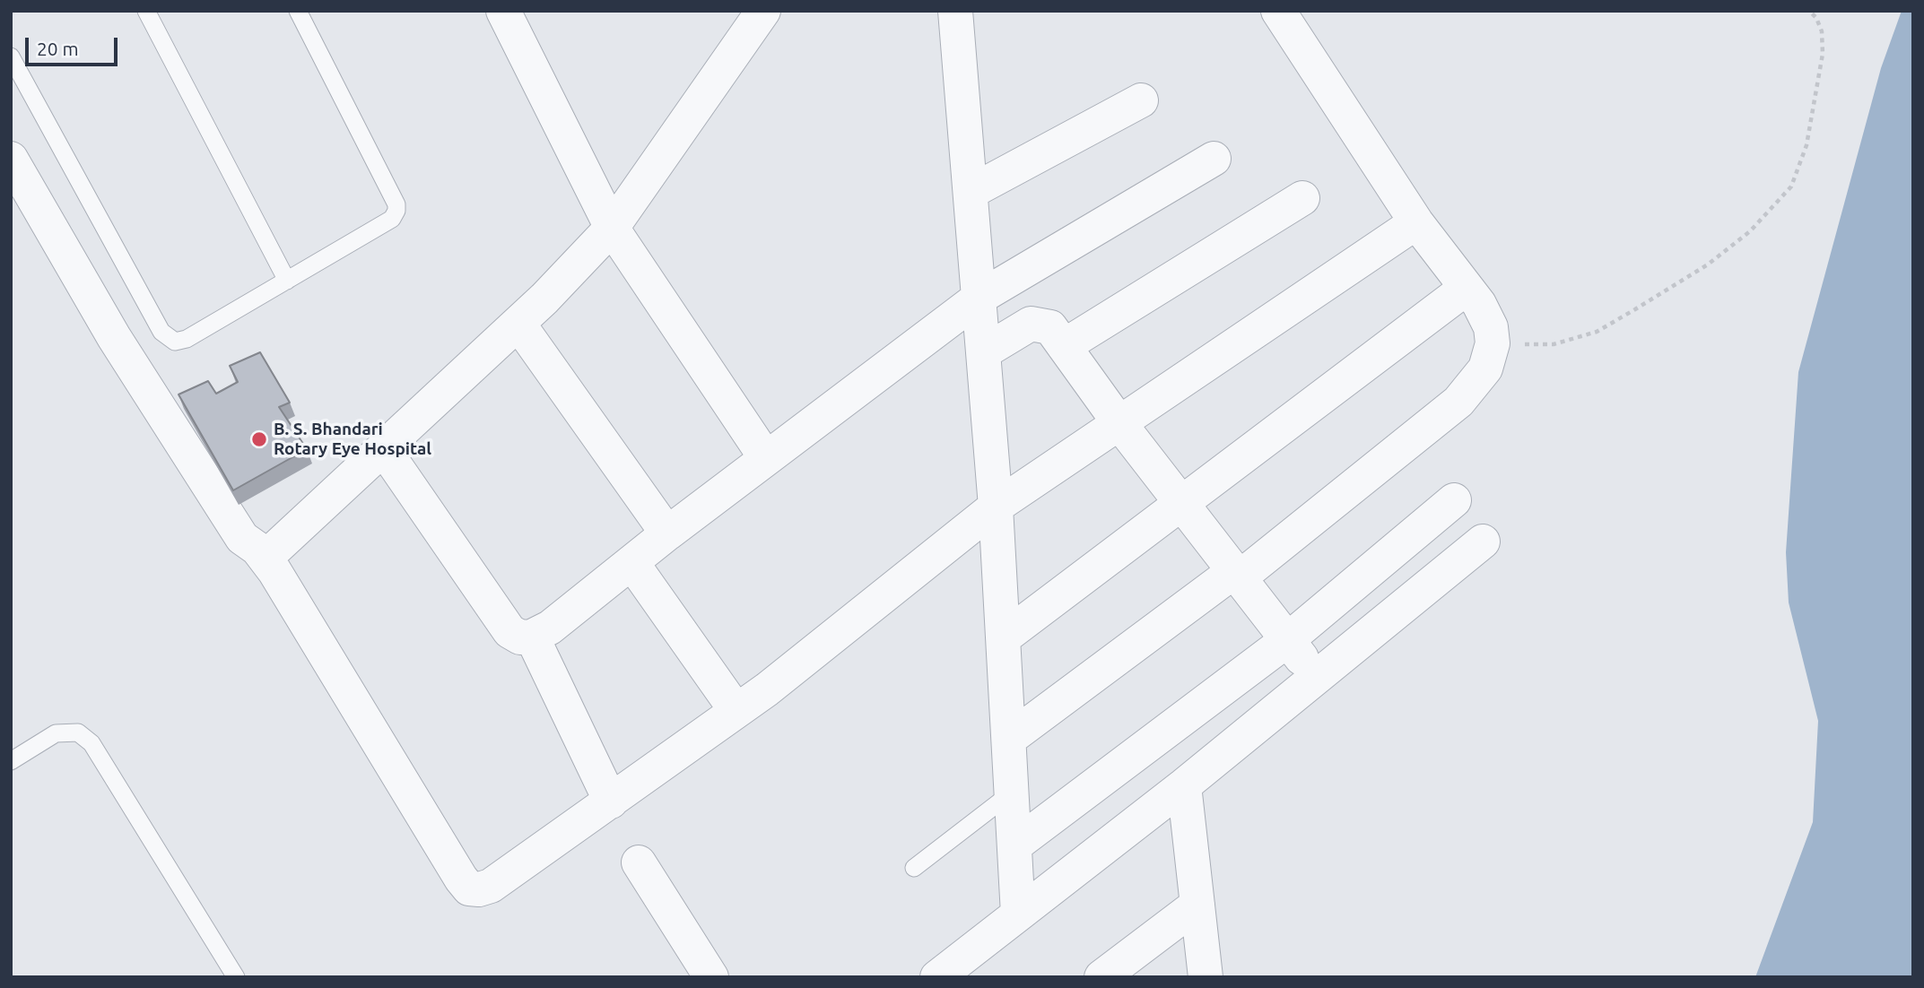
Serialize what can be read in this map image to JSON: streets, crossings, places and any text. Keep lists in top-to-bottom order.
{
  "places": ["B. S. Bhandari Rotary Eye Hospital"],
  "scale_bar": "20 m"
}
